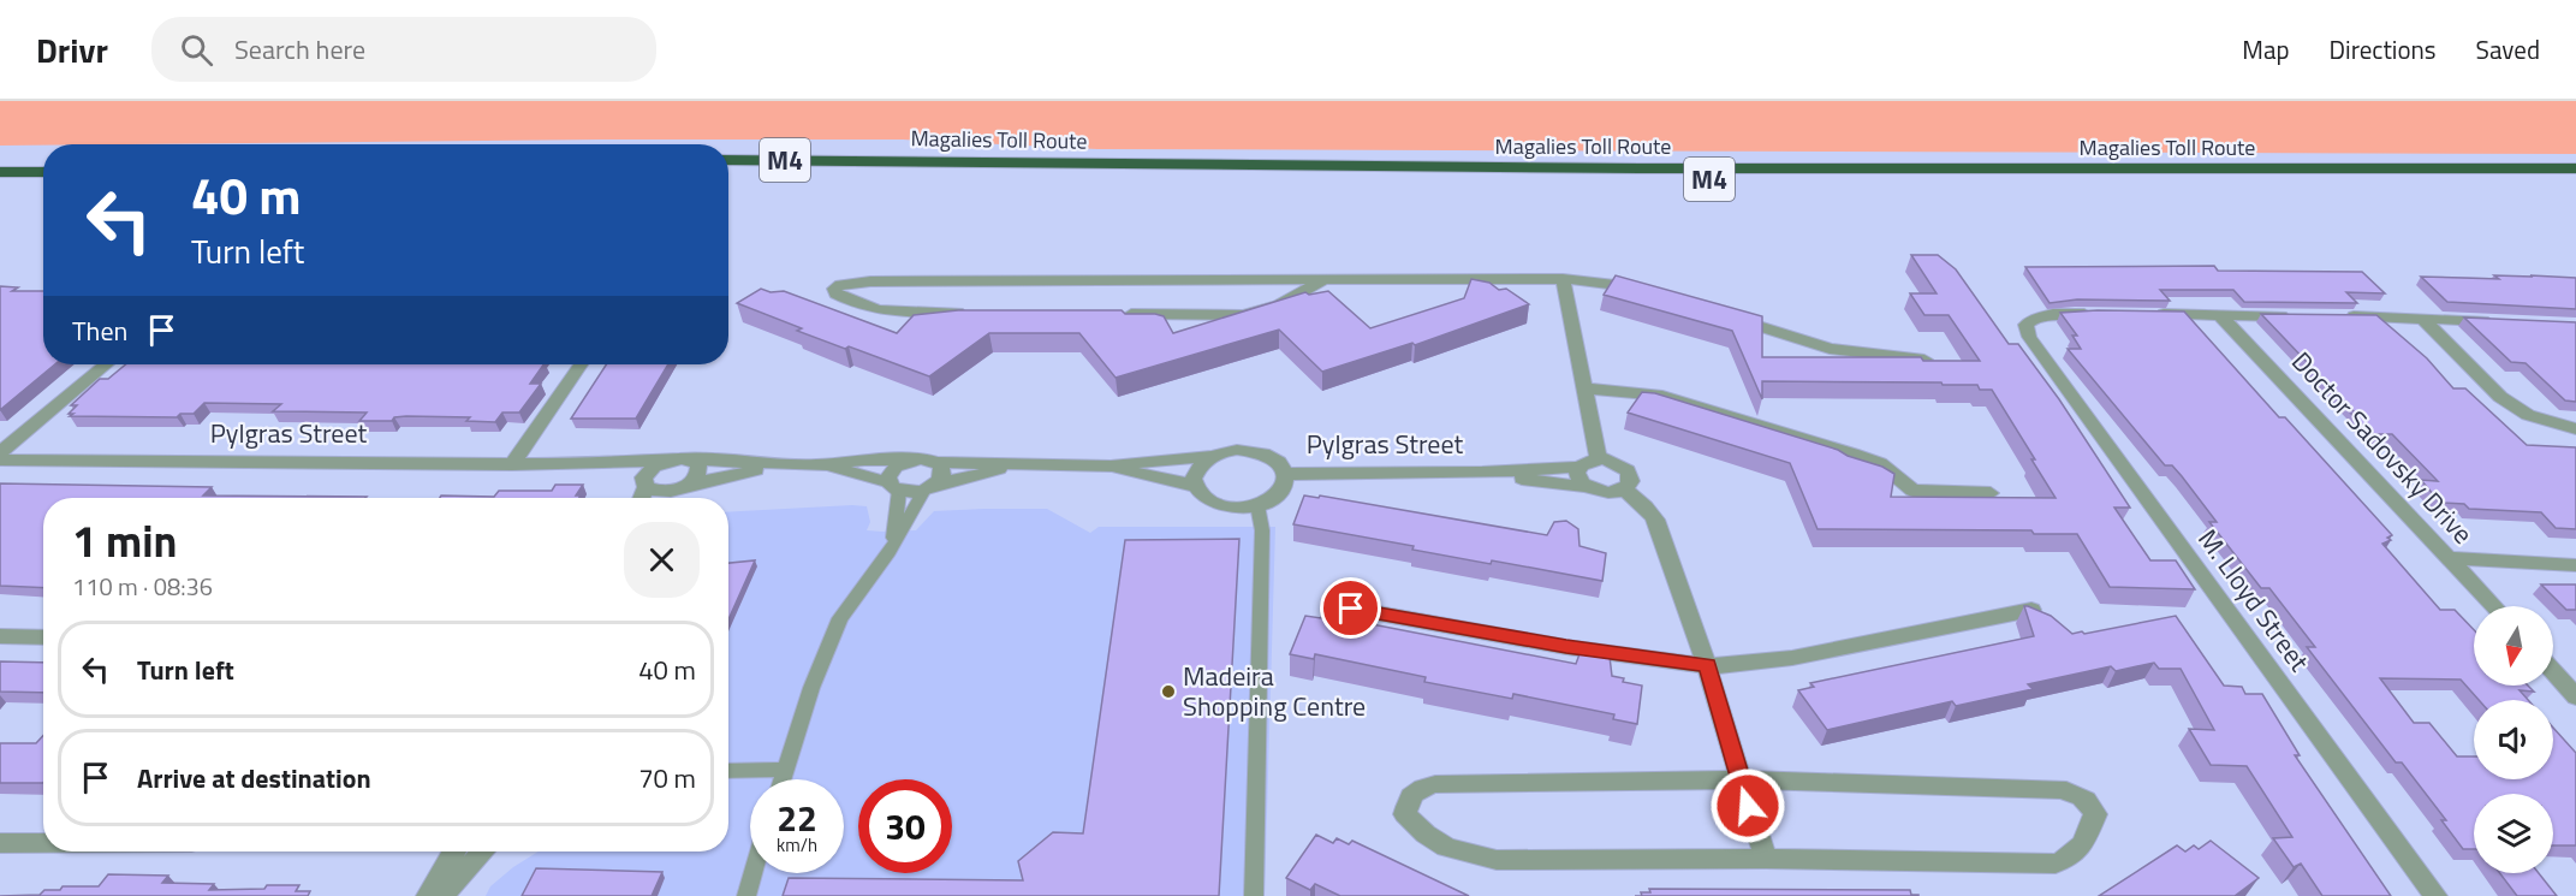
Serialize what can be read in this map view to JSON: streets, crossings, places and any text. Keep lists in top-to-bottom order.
{
  "streets": {
    "highway": ["Magalies Toll Route", "M4"],
    "street": ["Pylgras Street", "Doctor Sadovsky Drive", "M. Lloyd Street"]
  },
  "places": ["Madeira Shopping Centre"],
  "north": "bottom",
  "page": {
    "header": "Drivr",
    "search": "Search here",
    "nav": ["Map", "Directions", "Saved"],
    "turn": ["40 m", "Turn left"],
    "then": "Then",
    "heading": ["1 min", "110 m · 08:36"],
    "list": [
      {
        "name": "Turn left",
        "value": "40 m"
      },
      {
        "name": "Arrive at destination",
        "value": "70 m"
      }
    ],
    "speed": "22 km/h",
    "limit": "30"
  }
}
